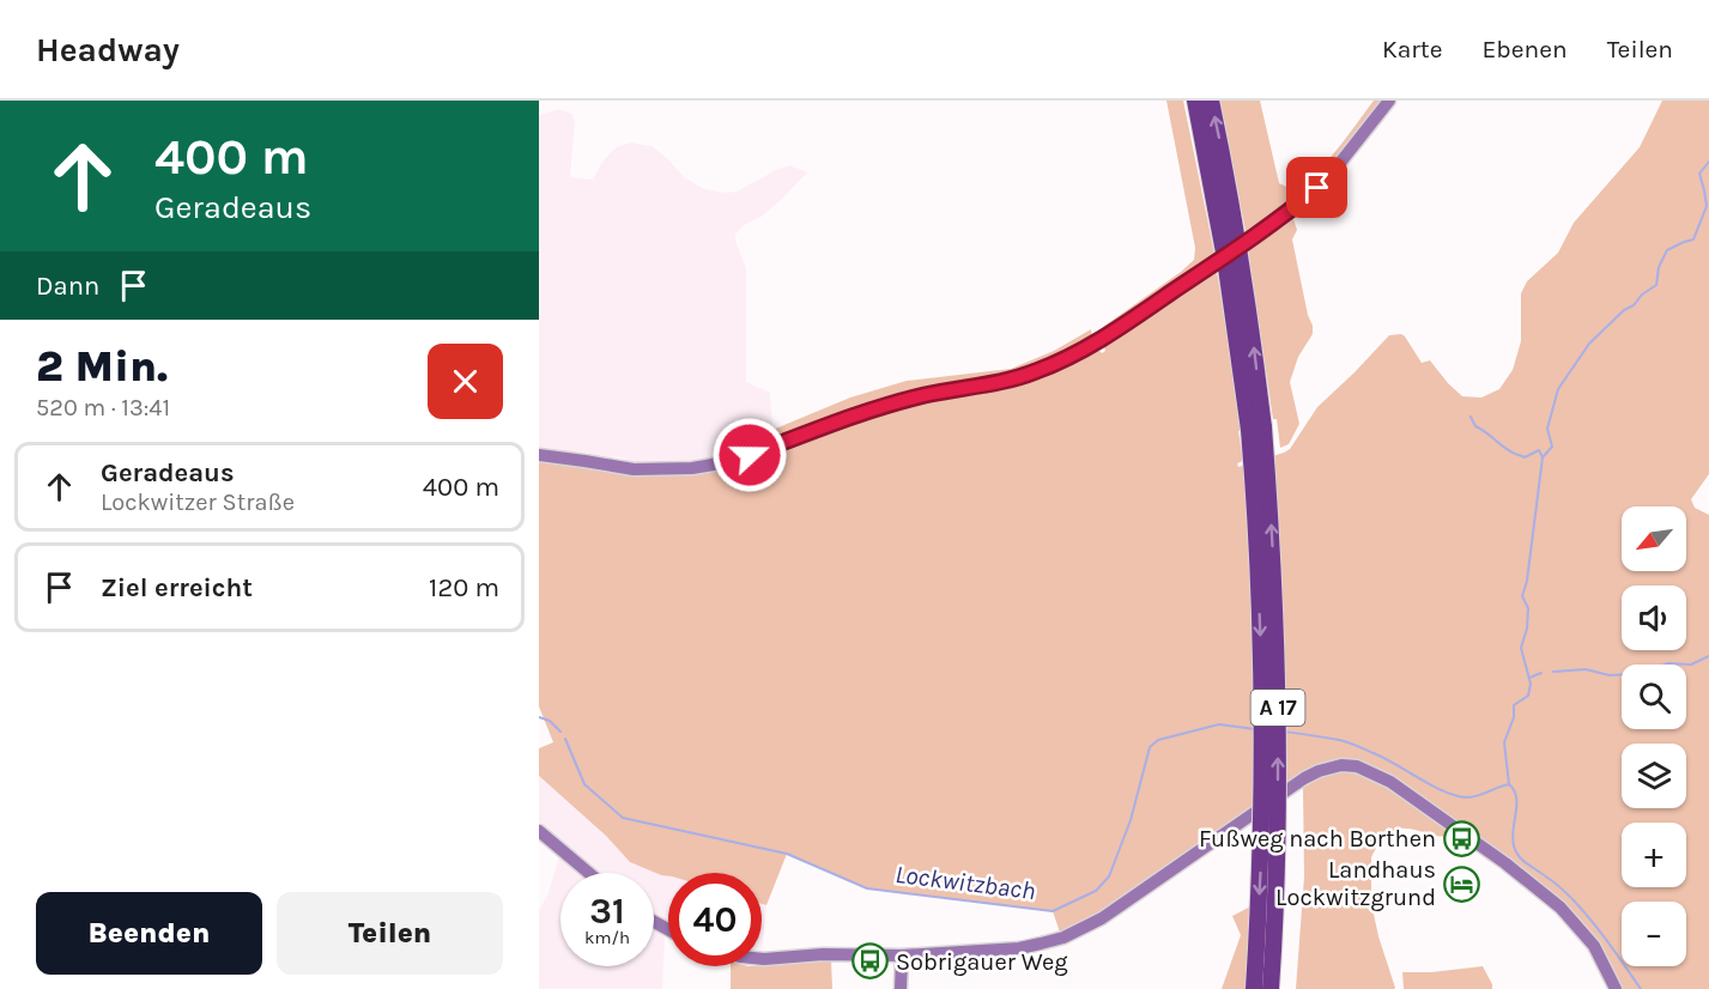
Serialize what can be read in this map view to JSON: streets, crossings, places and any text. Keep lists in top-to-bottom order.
{
  "streets": {
    "highway": ["A 17"]
  },
  "water": ["Lockwitzbach"],
  "places": {
    "bus stop": ["Fußweg nach Borthen", "Sobrigauer Weg"],
    "hotel": ["Landhaus Lockwitzgrund"]
  },
  "north": "bottom left",
  "page": {
    "header": "Headway",
    "nav": ["Karte", "Ebenen", "Teilen"],
    "turn": ["400 m", "Geradeaus"],
    "then": "Dann",
    "heading": ["2 Min.", "520 m · 13:41"],
    "list": [
      {
        "name": "Geradeaus",
        "note": "Lockwitzer Straße",
        "value": "400 m"
      },
      {
        "name": "Ziel erreicht",
        "value": "120 m"
      }
    ],
    "map_buttons": ["+", "−"],
    "speed": "31 km/h",
    "limit": "40",
    "buttons": ["Beenden", "Teilen"]
  }
}
